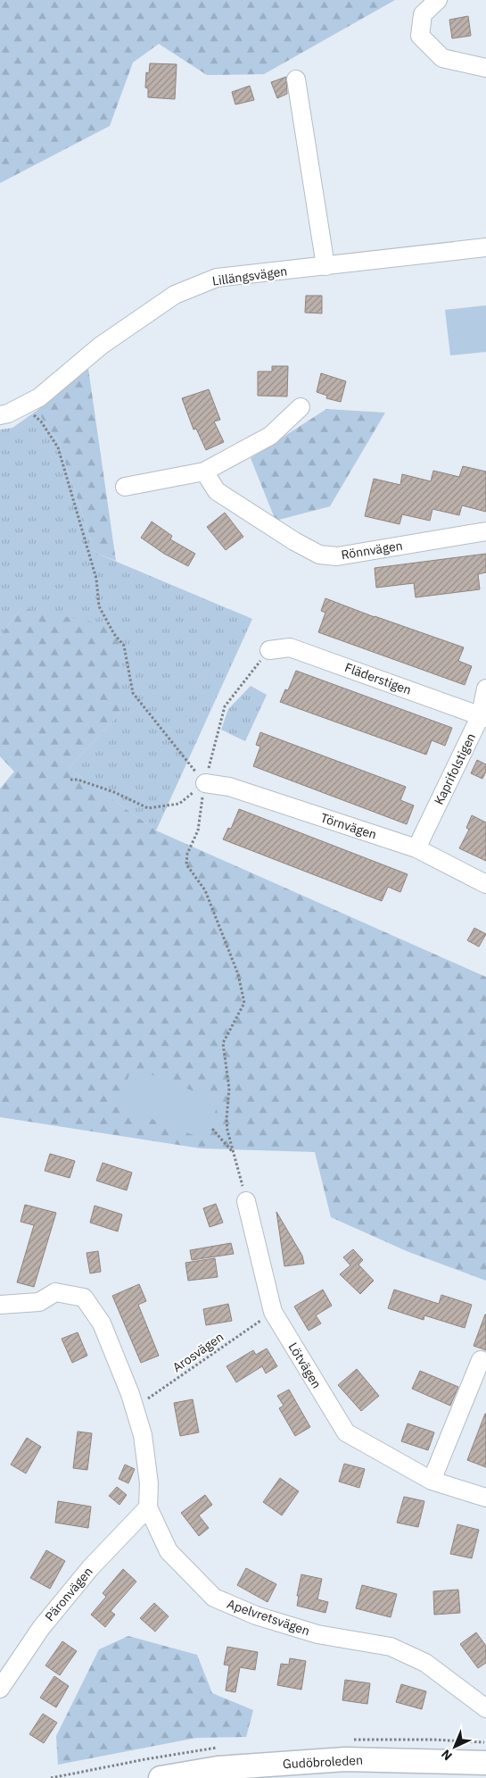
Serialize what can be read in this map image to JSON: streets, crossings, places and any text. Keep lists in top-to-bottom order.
{
  "streets": {
    "main road": ["Gudöbroleden"],
    "street": [
      "Lillängsvägen",
      "Rönnvägen",
      "Fläderstigen",
      "Kaprifolstigen",
      "Törnvägen",
      "Lötvägen",
      "Päronvägen",
      "Apelvretsvägen"
    ],
    "path": ["Arosvägen"]
  },
  "crossings": [
    ["Fläderstigen", "Kaprifolstigen"],
    ["Kaprifolstigen", "Törnvägen"],
    ["Arosvägen", "Lötvägen"],
    ["Arosvägen", "Apelvretsvägen"],
    ["Päronvägen", "Apelvretsvägen"]
  ],
  "north": "bottom left"
}
